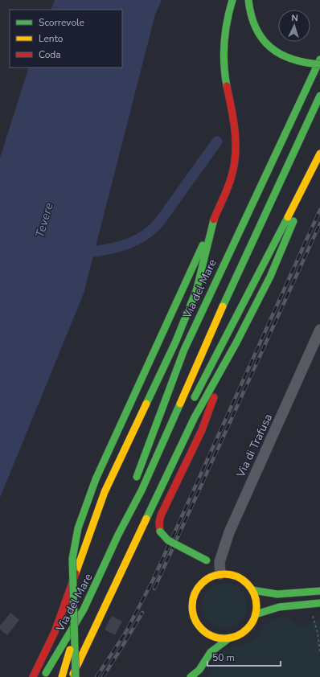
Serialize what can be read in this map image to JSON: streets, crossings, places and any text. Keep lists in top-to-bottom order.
{
  "streets": {
    "main road": ["Via del Mare"],
    "street": ["Via di Trafusa"]
  },
  "water": ["Tevere"],
  "legend": ["Scorrevole", "Lento", "Coda"],
  "scale_bar": "50 m",
  "north": "top"
}
